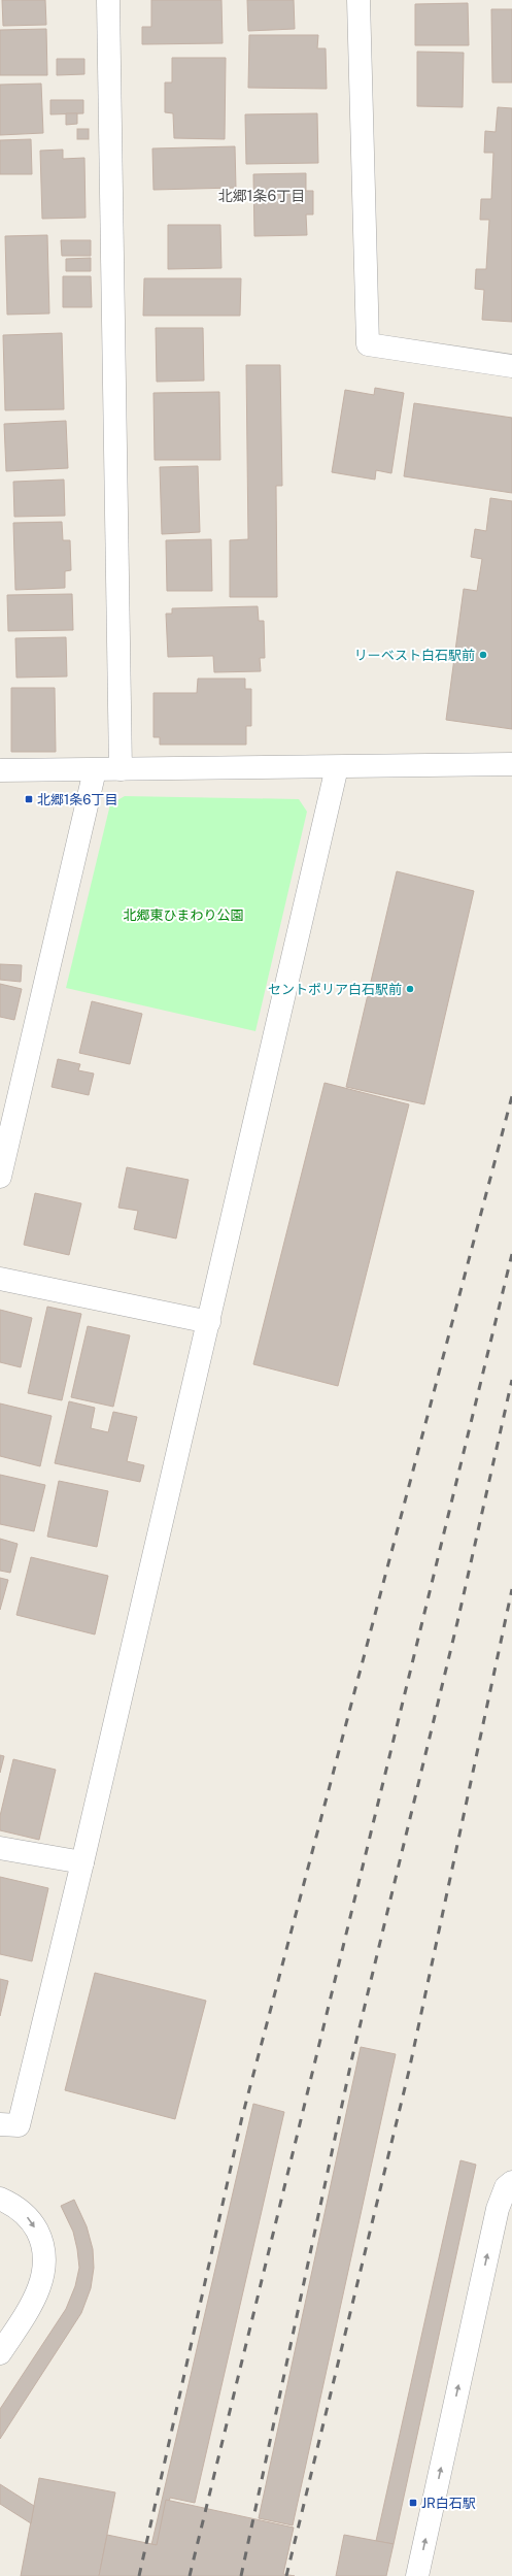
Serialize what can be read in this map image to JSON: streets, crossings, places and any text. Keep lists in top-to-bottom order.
{
  "districts": ["北郷1条6丁目"],
  "parks": ["北郷東ひまわり公園"],
  "places": {
    "other": ["リーベスト白石駅前", "セントポリア白石駅前"],
    "transit": ["北郷1条6丁目", "JR白石駅"]
  }
}
